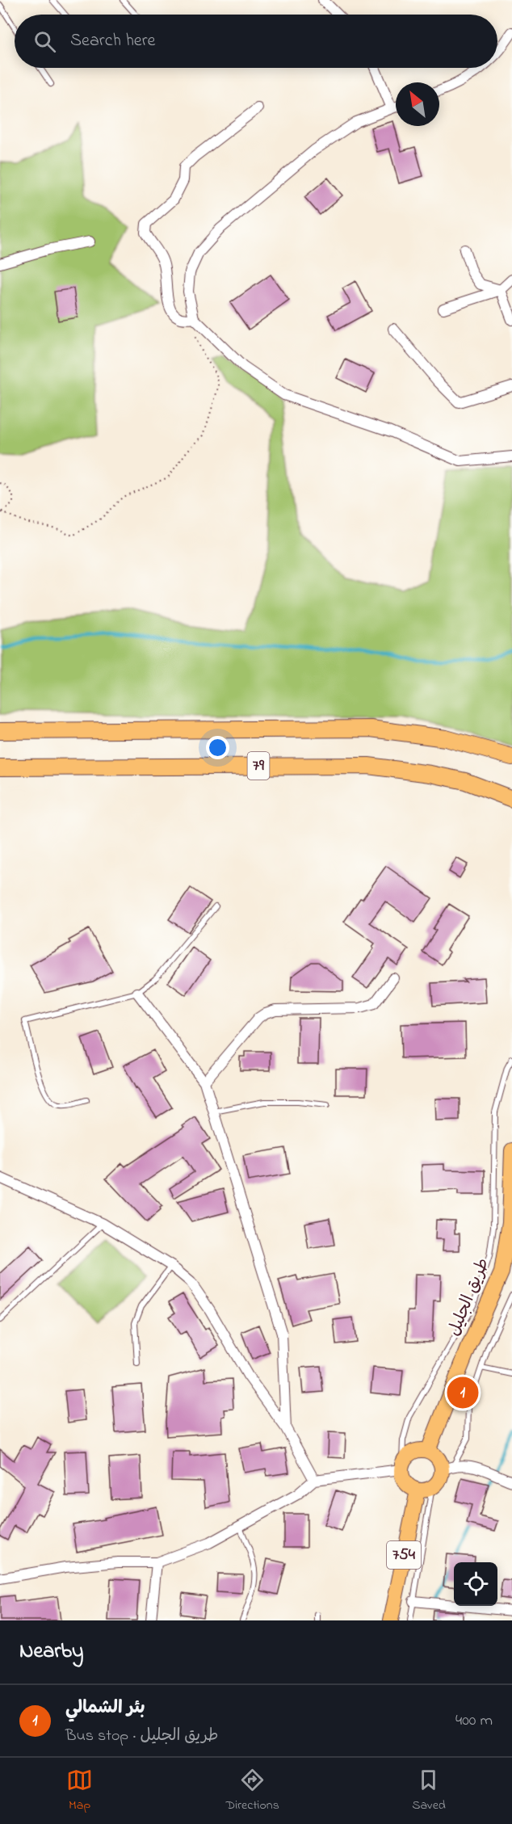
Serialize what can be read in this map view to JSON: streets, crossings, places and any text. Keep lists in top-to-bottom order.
{
  "streets": {
    "highway": ["79"],
    "main road": ["طريق الجليل", "754"]
  },
  "crossings": [
    ["طريق الجليل", "754"]
  ],
  "north": "top left",
  "page": {
    "search": "Search here",
    "pins": "1",
    "heading": "Nearby",
    "list": [
      {
        "mark": "1",
        "name": "بئر الشمالي",
        "note": "Bus stop · طريق الجليل",
        "value": "400 m"
      }
    ],
    "nav": ["Map", "Directions", "Saved"]
  }
}
